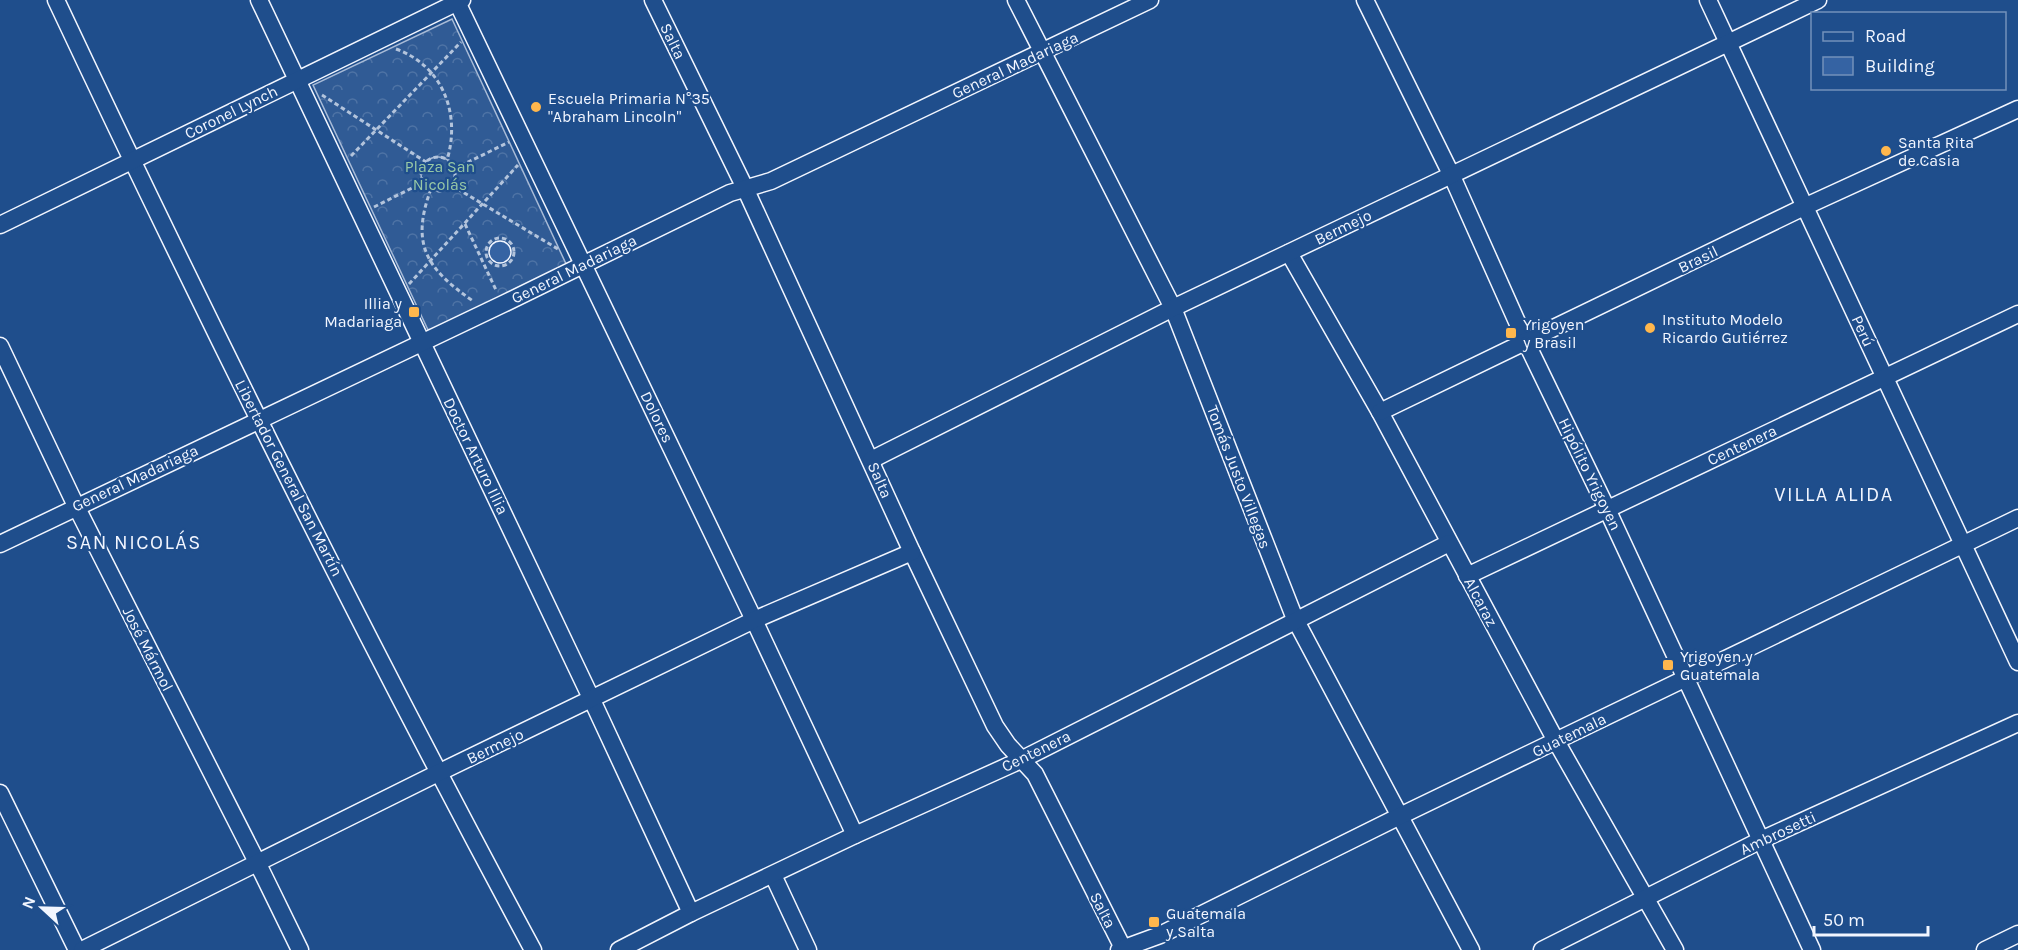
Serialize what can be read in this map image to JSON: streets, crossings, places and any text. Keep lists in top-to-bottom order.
{
  "streets": {
    "street": [
      "Salta",
      "General Madariaga",
      "Coronel Lynch",
      "Bermejo",
      "Brasil",
      "Perú",
      "Dolores",
      "Centenera",
      "Doctor Arturo Illia",
      "Hipólito Yrigoyen",
      "Tomás Justo Villegas",
      "Libertador General San Martín",
      "Alcaraz",
      "José Mármol",
      "Guatemala",
      "Ambrosetti"
    ]
  },
  "crossings": [
    ["Salta", "General Madariaga"],
    ["Salta", "Bermejo"],
    ["Salta", "Centenera"],
    ["Salta", "Guatemala"],
    ["General Madariaga", "Dolores"],
    ["General Madariaga", "Doctor Arturo Illia"],
    ["General Madariaga", "Tomás Justo Villegas"],
    ["General Madariaga", "Libertador General San Martín"],
    ["General Madariaga", "José Mármol"],
    ["Coronel Lynch", "Dolores"],
    ["Coronel Lynch", "Doctor Arturo Illia"],
    ["Coronel Lynch", "Libertador General San Martín"],
    ["Bermejo", "Perú"],
    ["Bermejo", "Dolores"],
    ["Bermejo", "Doctor Arturo Illia"],
    ["Bermejo", "Hipólito Yrigoyen"],
    ["Bermejo", "Tomás Justo Villegas"],
    ["Bermejo", "Libertador General San Martín"],
    ["Bermejo", "Alcaraz"],
    ["Bermejo", "José Mármol"],
    ["Brasil", "Perú"],
    ["Brasil", "Hipólito Yrigoyen"],
    ["Brasil", "Alcaraz"],
    ["Perú", "Centenera"],
    ["Perú", "Guatemala"],
    ["Dolores", "Centenera"],
    ["Centenera", "Doctor Arturo Illia"],
    ["Centenera", "Hipólito Yrigoyen"],
    ["Centenera", "Tomás Justo Villegas"],
    ["Centenera", "Alcaraz"],
    ["Hipólito Yrigoyen", "Guatemala"],
    ["Hipólito Yrigoyen", "Ambrosetti"],
    ["Tomás Justo Villegas", "Guatemala"],
    ["Alcaraz", "Guatemala"],
    ["Alcaraz", "Ambrosetti"]
  ],
  "districts": ["VILLA ALIDA", "SAN NICOLÁS"],
  "parks": ["Plaza San Nicolás"],
  "places": {
    "other": ["Escuela Primaria N°35 \"Abraham Lincoln\"", "Santa Rita de Casia", "Instituto Modelo Ricardo Gutiérrez"],
    "transit": [
      "Illia y Madariaga",
      "Yrigoyen y Brasil",
      "Yrigoyen y Guatemala",
      "Guatemala y Salta"
    ]
  },
  "legend": ["Road", "Building"],
  "scale_bar": "50 m",
  "north": "left"
}
